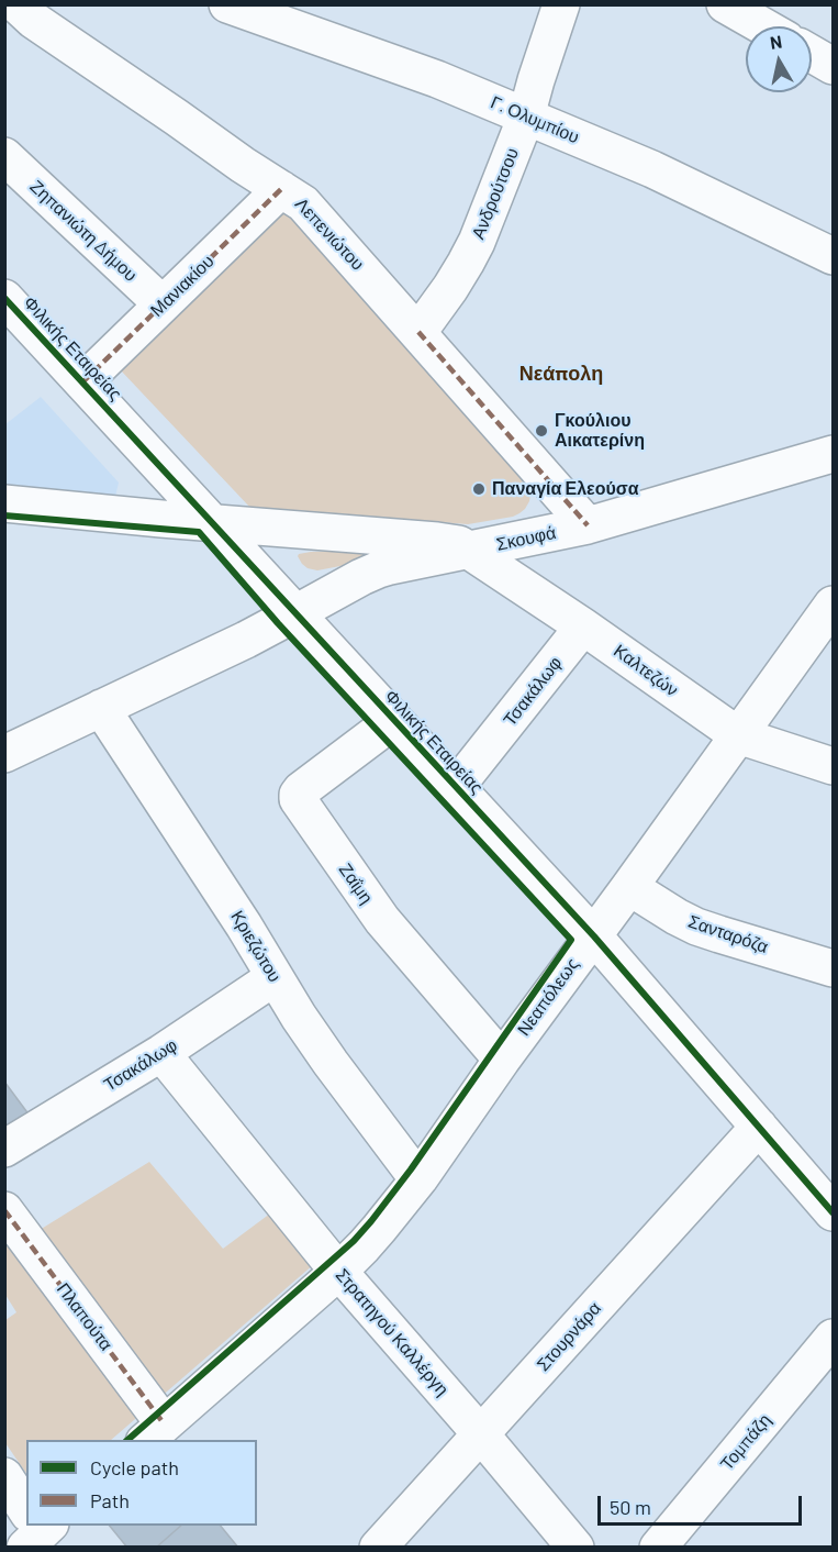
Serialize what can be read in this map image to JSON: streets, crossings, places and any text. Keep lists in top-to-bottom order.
{
  "streets": {
    "street": [
      "Γ. Ολυμπίου",
      "Ανδρούτσου",
      "Ζηπανιώτη Δήμου",
      "Λεπενιώτου",
      "Μανιακίου",
      "Φιλικής Εταιρείας",
      "Σκουφά",
      "Καλτεζών",
      "Τσακάλωφ",
      "Ζαΐμη",
      "Σανταρόζα",
      "Κριεζώτου",
      "Νεαπόλεως",
      "Πλαπούτα",
      "Στρατηγού Καλλέργη",
      "Στουρνάρα",
      "Τομπάζη"
    ]
  },
  "crossings": [
    ["Γ. Ολυμπίου", "Ανδρούτσου"],
    ["Ανδρούτσου", "Λεπενιώτου"],
    ["Ζηπανιώτη Δήμου", "Μανιακίου"],
    ["Λεπενιώτου", "Μανιακίου"],
    ["Λεπενιώτου", "Σκουφά"],
    ["Μανιακίου", "Φιλικής Εταιρείας"],
    ["Φιλικής Εταιρείας", "Σκουφά"],
    ["Φιλικής Εταιρείας", "Τσακάλωφ"],
    ["Φιλικής Εταιρείας", "Ζαΐμη"],
    ["Φιλικής Εταιρείας", "Νεαπόλεως"],
    ["Φιλικής Εταιρείας", "Στουρνάρα"],
    ["Σκουφά", "Καλτεζών"],
    ["Καλτεζών", "Τσακάλωφ"],
    ["Καλτεζών", "Νεαπόλεως"],
    ["Τσακάλωφ", "Κριεζώτου"],
    ["Τσακάλωφ", "Στρατηγού Καλλέργη"],
    ["Ζαΐμη", "Νεαπόλεως"],
    ["Σανταρόζα", "Νεαπόλεως"],
    ["Κριεζώτου", "Νεαπόλεως"],
    ["Νεαπόλεως", "Πλαπούτα"],
    ["Νεαπόλεως", "Στρατηγού Καλλέργη"],
    ["Στρατηγού Καλλέργη", "Στουρνάρα"]
  ],
  "districts": ["Νεάπολη"],
  "places": ["Γκούλιου Αικατερίνη", "Παναγία Ελεούσα"],
  "legend": ["Cycle path", "Path"],
  "scale_bar": "50 m",
  "north": "top"
}
